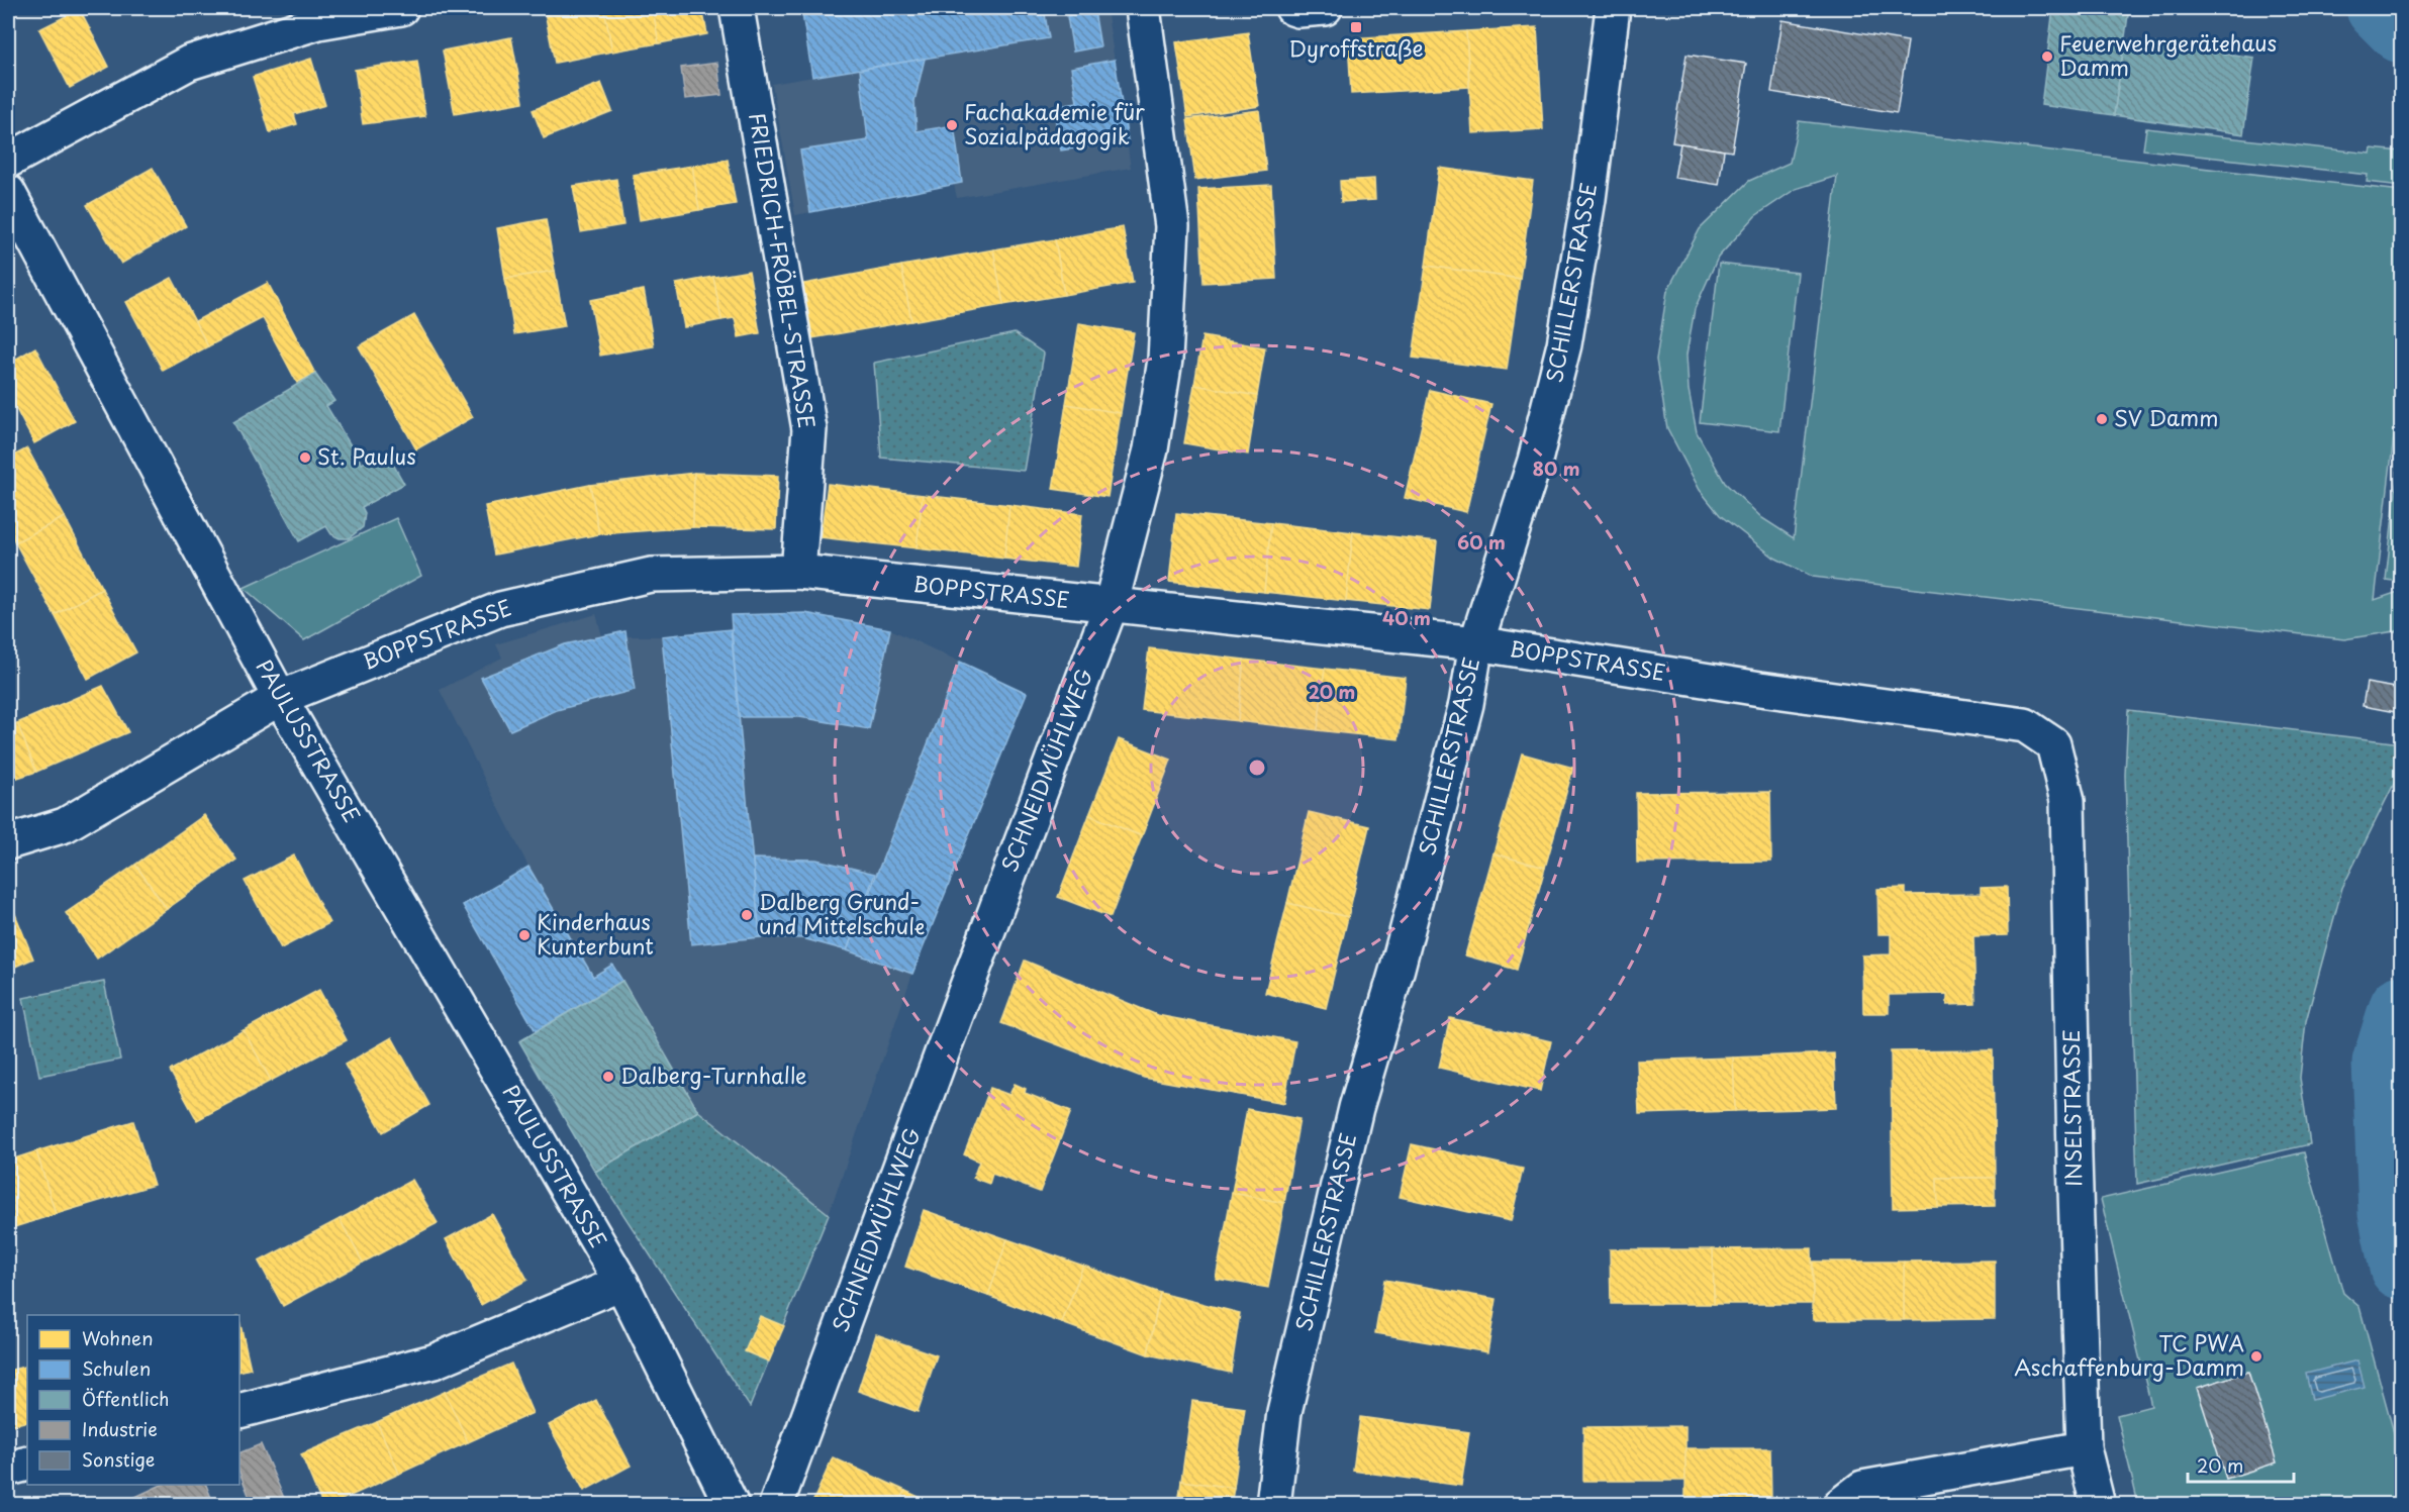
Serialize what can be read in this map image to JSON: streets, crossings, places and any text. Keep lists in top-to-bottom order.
{
  "streets": {
    "street": [
      "FRIEDRICH-FRÖBEL-STRASSE",
      "SCHILLERSTRASSE",
      "BOPPSTRASSE",
      "PAULUSSTRASSE",
      "SCHNEIDMÜHLWEG",
      "INSELSTRASSE"
    ]
  },
  "crossings": [
    ["FRIEDRICH-FRÖBEL-STRASSE", "BOPPSTRASSE"],
    ["SCHILLERSTRASSE", "BOPPSTRASSE"],
    ["BOPPSTRASSE", "PAULUSSTRASSE"],
    ["BOPPSTRASSE", "SCHNEIDMÜHLWEG"],
    ["BOPPSTRASSE", "INSELSTRASSE"]
  ],
  "places": {
    "transit": ["Dyroffstraße"],
    "other": [
      "Feuerwehrgerätehaus Damm",
      "Fachakademie für Sozialpädagogik",
      "SV Damm",
      "St. Paulus",
      "Dalberg Grund- und Mittelschule",
      "Kinderhaus Kunterbunt",
      "Dalberg-Turnhalle",
      "TC PWA Aschaffenburg-Damm"
    ]
  },
  "legend": [
    "Wohnen",
    "Schulen",
    "Öffentlich",
    "Industrie",
    "Sonstige"
  ],
  "scale_bar": "20 m",
  "rings": [
    "80 m",
    "60 m",
    "40 m",
    "20 m"
  ]
}
